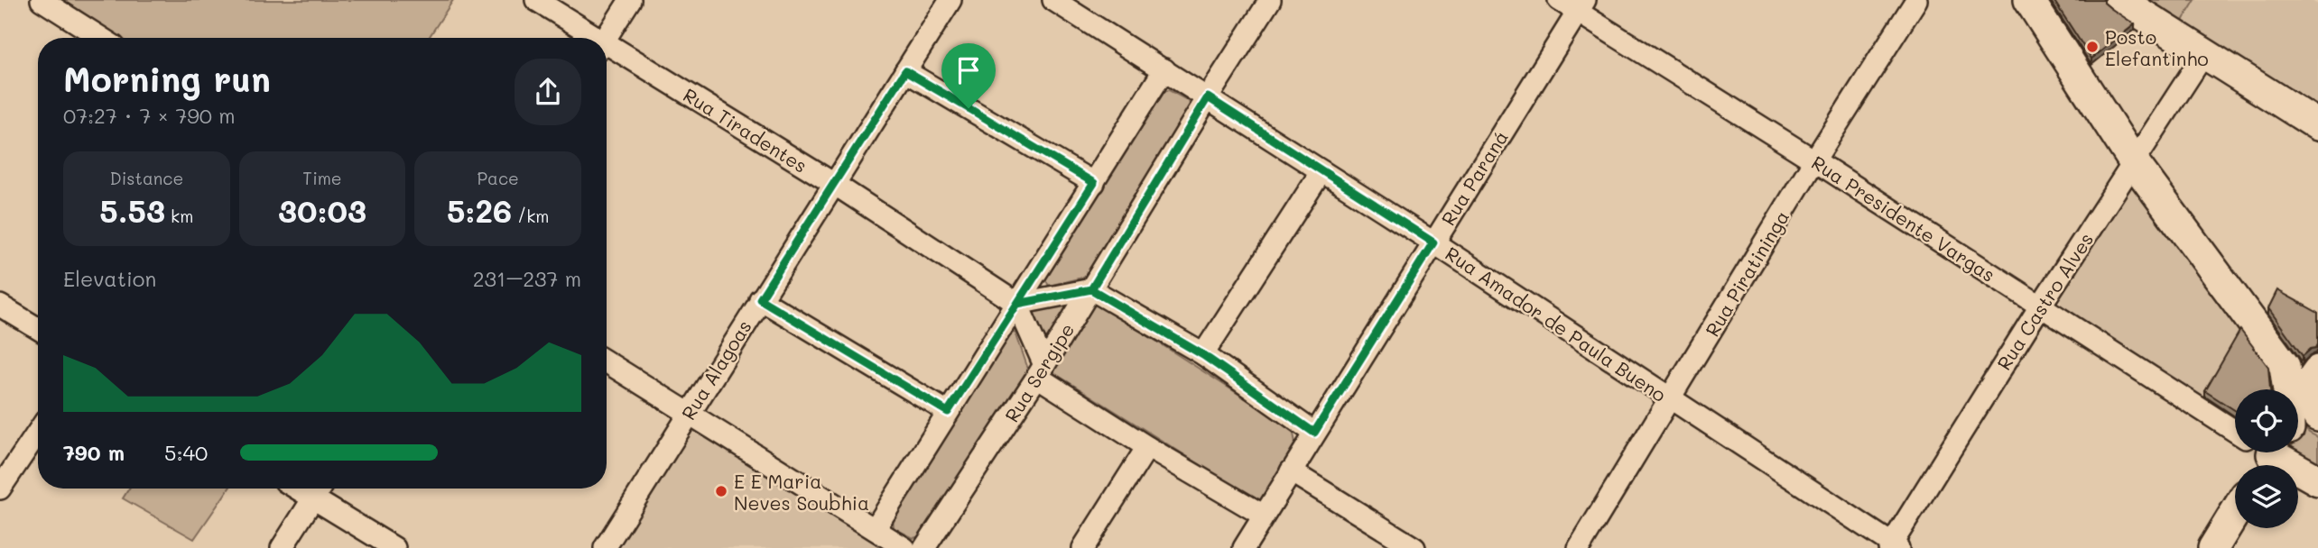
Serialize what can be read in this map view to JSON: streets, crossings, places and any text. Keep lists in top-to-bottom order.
{
  "streets": {
    "street": [
      "Rua Tiradentes",
      "Rua Paraná",
      "Rua Presidente Vargas",
      "Rua Piratininga",
      "Rua Castro Alves",
      "Rua Amador de Paula Bueno",
      "Rua Alagoas",
      "Rua Sergipe"
    ]
  },
  "crossings": [
    ["Rua Tiradentes", "Rua Alagoas"],
    ["Rua Paraná", "Rua Presidente Vargas"],
    ["Rua Paraná", "Rua Amador de Paula Bueno"],
    ["Rua Presidente Vargas", "Rua Piratininga"],
    ["Rua Presidente Vargas", "Rua Castro Alves"],
    ["Rua Piratininga", "Rua Amador de Paula Bueno"],
    ["Rua Castro Alves", "Rua Amador de Paula Bueno"],
    ["Rua Amador de Paula Bueno", "Rua Sergipe"]
  ],
  "places": ["Posto Elefantinho", "E E Maria Neves Soubhia"],
  "page": {
    "heading": ["Morning run", "07:27 · 7 × 790 m"],
    "stats": [
      ["Distance", "5.53 km"],
      ["Time", "30:03"],
      ["Pace", "5:26 /km"]
    ],
    "chart": ["Elevation", "231–237 m"],
    "list": [
      {
        "name": "790 m",
        "note": "5:40"
      }
    ]
  }
}
